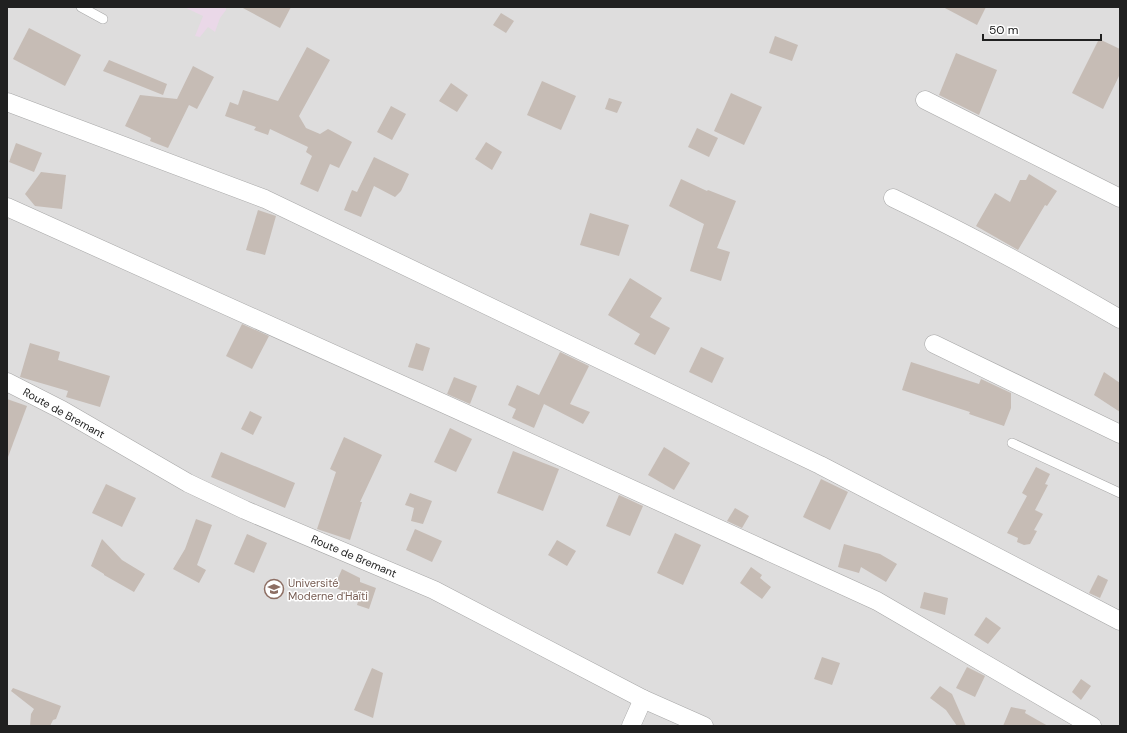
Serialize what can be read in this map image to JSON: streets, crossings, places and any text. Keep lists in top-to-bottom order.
{
  "streets": {
    "street": ["Route de Bremant"]
  },
  "places": {
    "school or university": ["Université Moderne d'Haïti"]
  },
  "scale_bar": "50 m"
}
